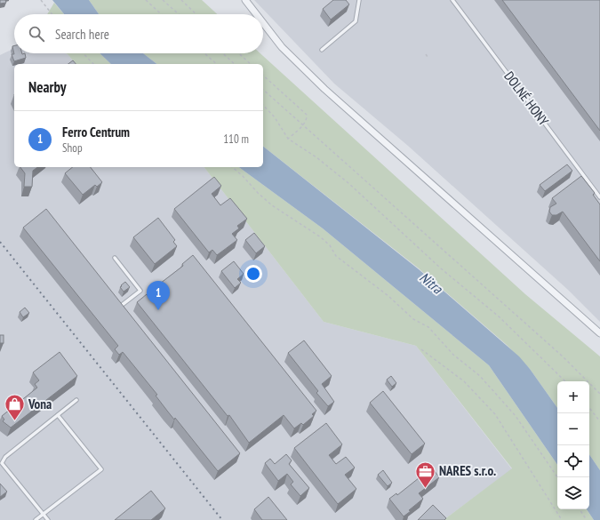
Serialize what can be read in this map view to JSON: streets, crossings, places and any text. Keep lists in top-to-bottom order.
{
  "streets": {
    "lane": ["DOLNÉ HONY"]
  },
  "water": ["Nitra"],
  "places": {
    "shop": ["Vona"],
    "office": ["NARES s.r.o."]
  },
  "page": {
    "search": "Search here",
    "heading": "Nearby",
    "list": [
      {
        "mark": "1",
        "name": "Ferro Centrum",
        "note": "Shop",
        "value": "110 m"
      }
    ],
    "pins": "1",
    "map_buttons": ["+", "−"]
  }
}
